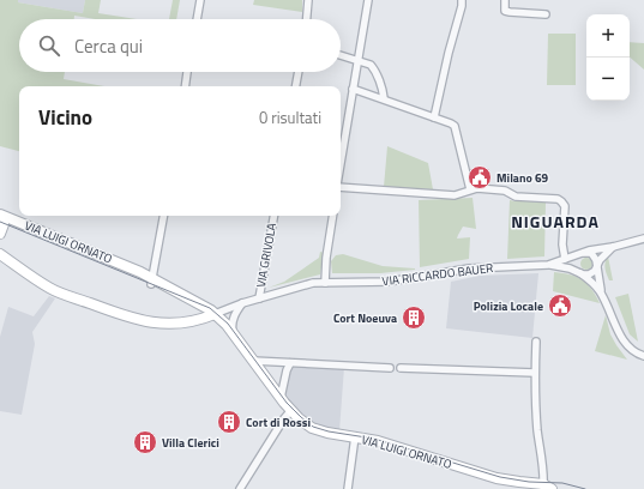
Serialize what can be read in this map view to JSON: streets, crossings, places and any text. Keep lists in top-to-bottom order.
{
  "streets": {
    "main road": ["VIA LUIGI ORNATO"],
    "street": ["VIA GRIVOLA", "VIA RICCARDO BAUER"]
  },
  "crossings": [
    ["VIA LUIGI ORNATO", "VIA RICCARDO BAUER"],
    ["VIA GRIVOLA", "VIA RICCARDO BAUER"]
  ],
  "districts": ["NIGUARDA"],
  "places": {
    "public building": ["Milano 69", "Polizia Locale"],
    "building": ["Cort Noeuva", "Cort di Rossi", "Villa Clerici"]
  },
  "page": {
    "map_buttons": ["+", "−"],
    "search": "Cerca qui",
    "heading": ["Vicino", "0 risultati"]
  }
}
